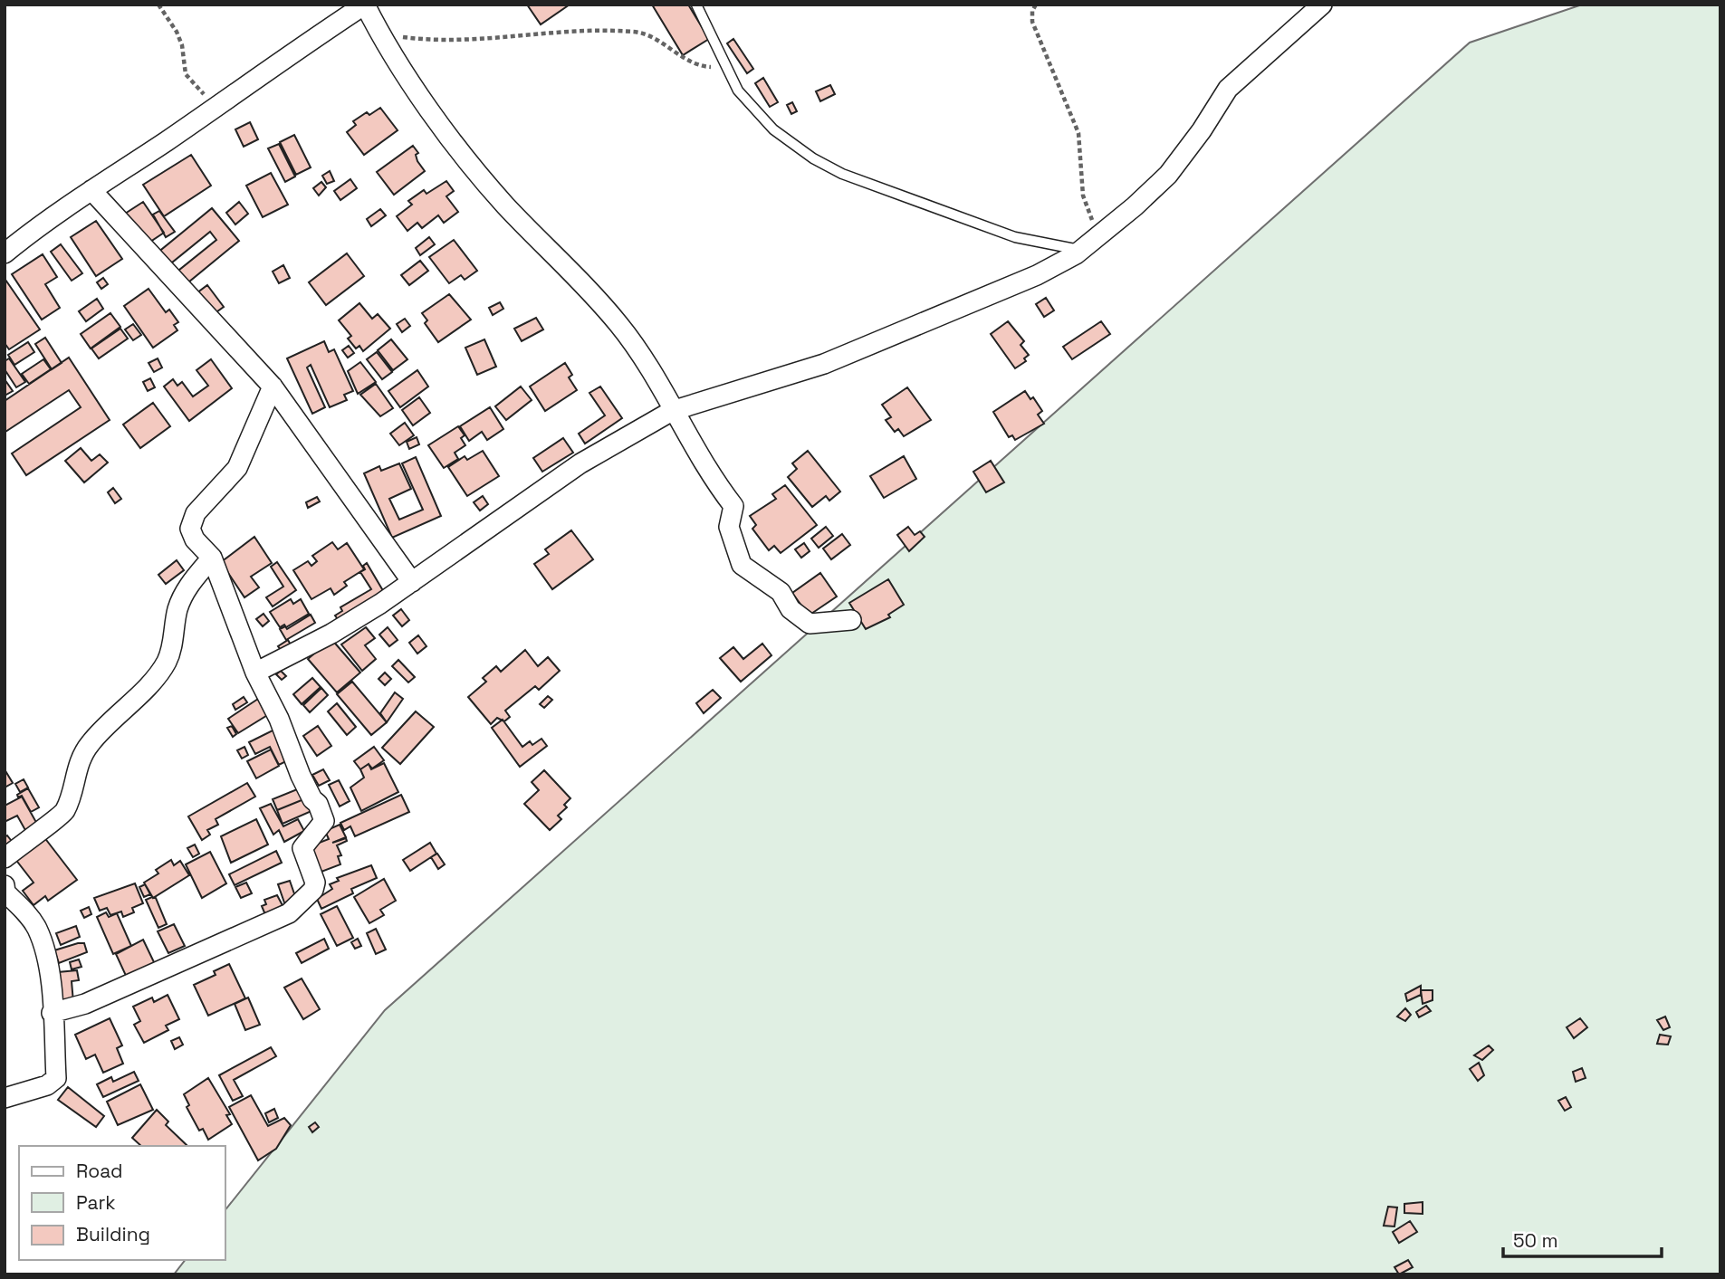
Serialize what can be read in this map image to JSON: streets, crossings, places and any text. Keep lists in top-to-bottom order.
{
  "legend": ["Road", "Park", "Building"],
  "scale_bar": "50 m"
}
